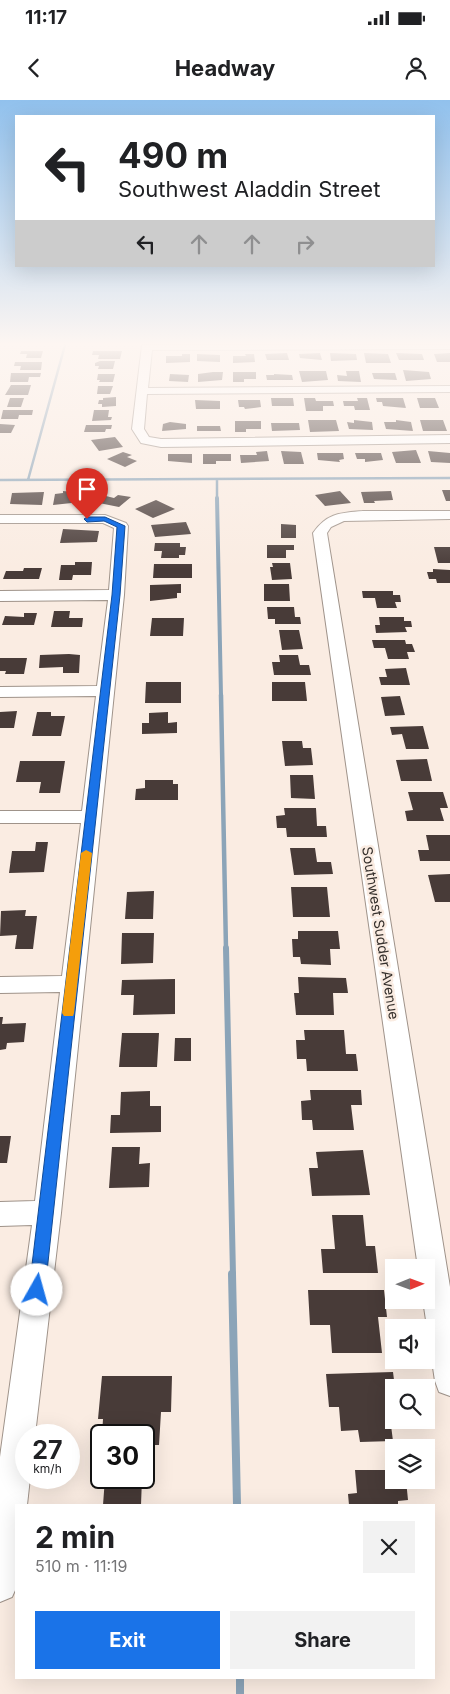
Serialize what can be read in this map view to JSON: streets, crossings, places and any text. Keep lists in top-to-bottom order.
{
  "streets": {
    "street": ["Southwest Sudder Avenue"]
  },
  "north": "right",
  "page": {
    "status": "11:17",
    "header": "Headway",
    "turn": ["490 m", "Southwest Aladdin Street"],
    "speed": "27 km/h",
    "limit": "30",
    "heading": ["2 min", "510 m · 11:19"],
    "buttons": ["Exit", "Share"]
  }
}
